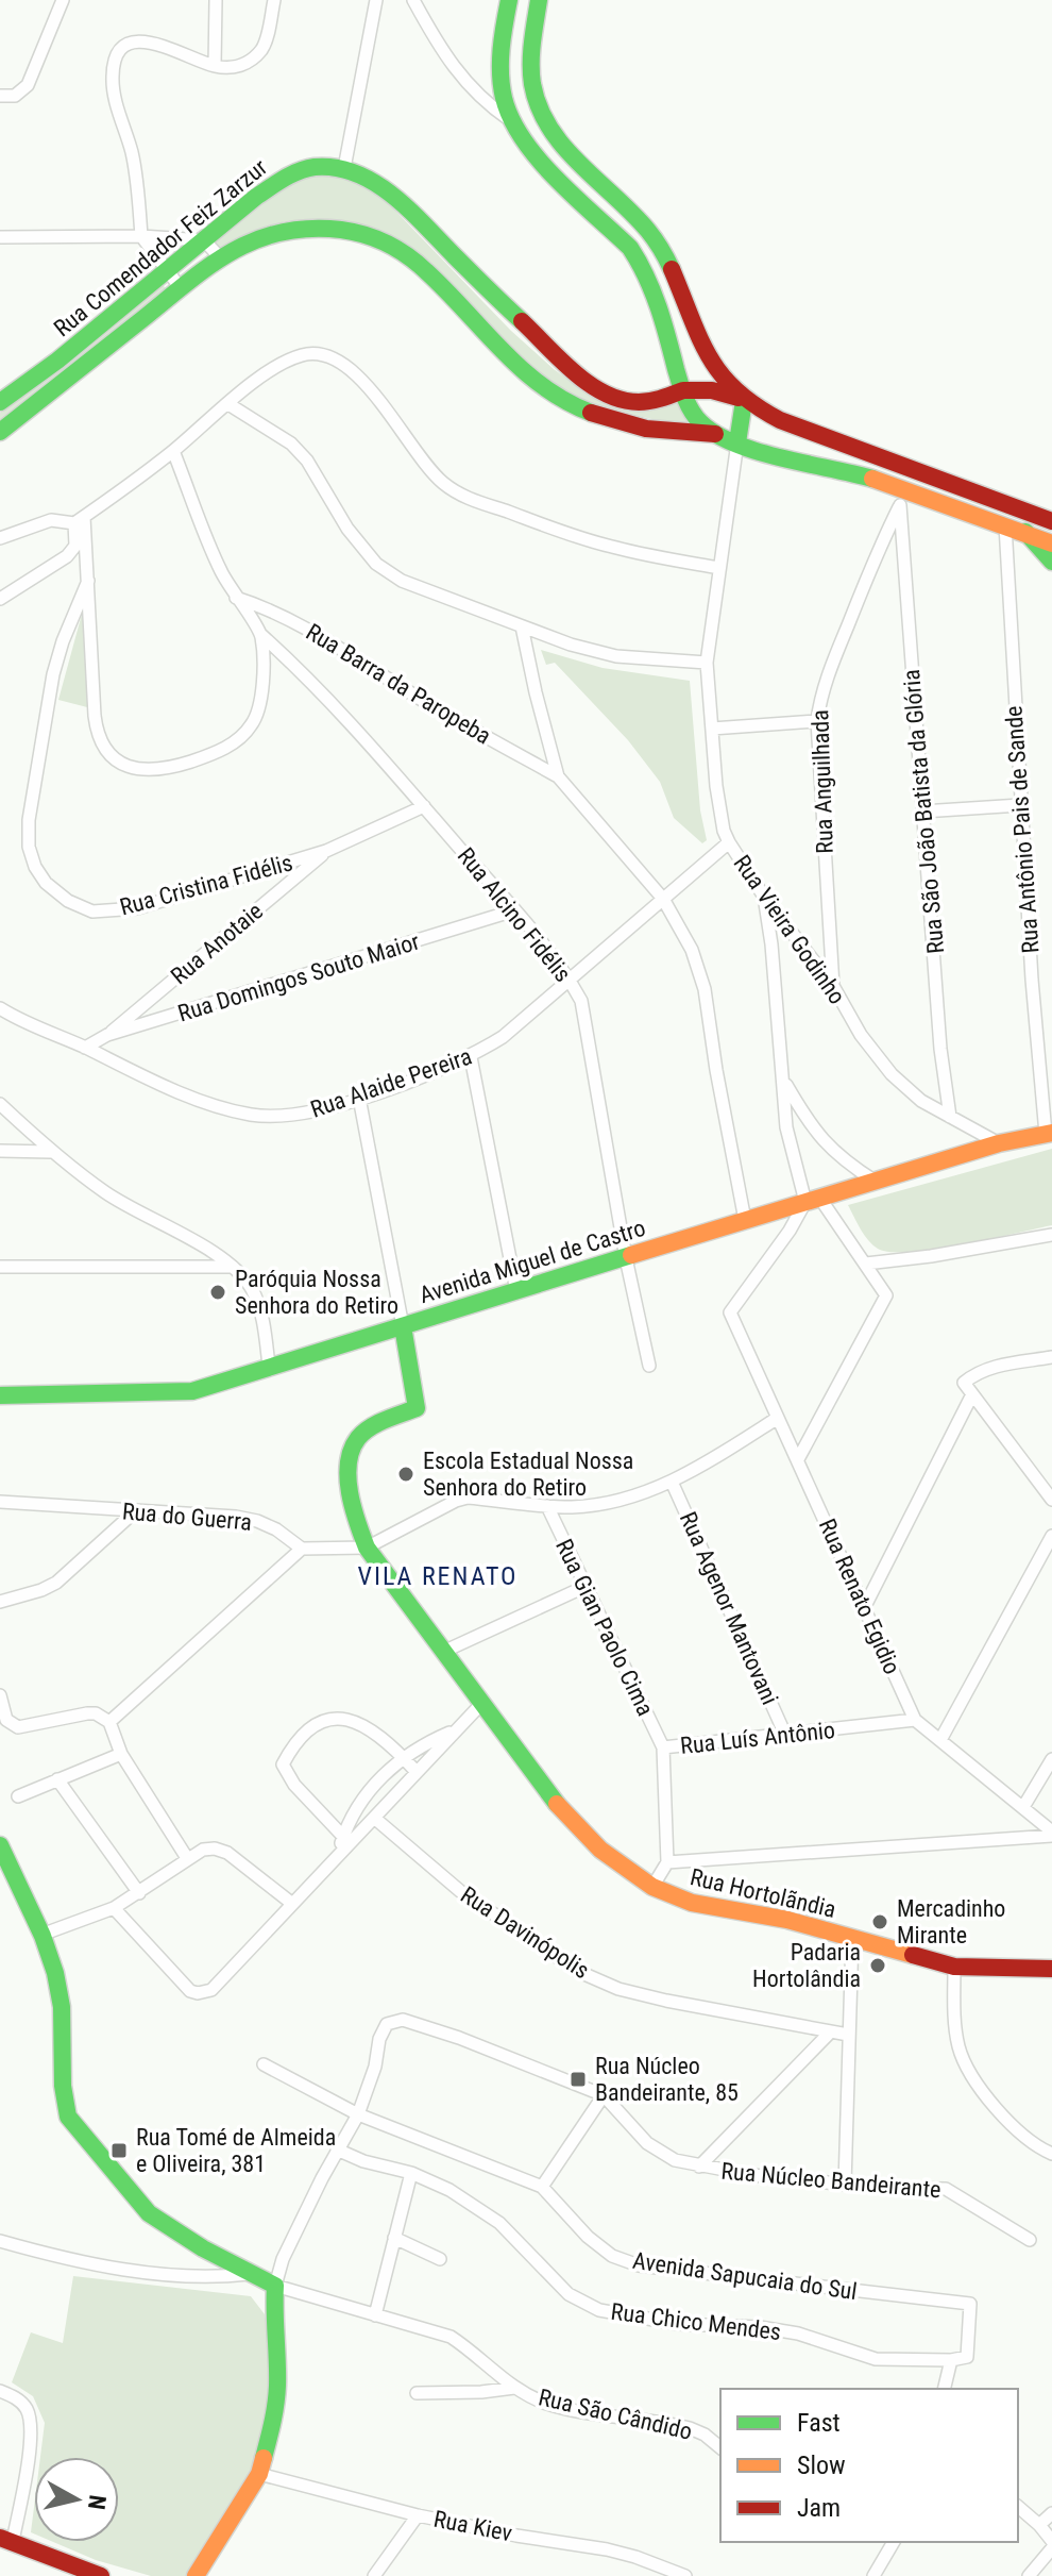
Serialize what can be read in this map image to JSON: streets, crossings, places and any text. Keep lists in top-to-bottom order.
{
  "streets": {
    "main road": ["Rua Comendador Feiz Zarzur", "Avenida Miguel de Castro", "Rua Hortolãndia"],
    "street": [
      "Rua Barra da Paropeba",
      "Rua Anguilhada",
      "Rua São João Batista da Glória",
      "Rua Antônio Pais de Sande",
      "Rua Cristina Fidélis",
      "Rua Alcino Fidélis",
      "Rua Vieira Godinho",
      "Rua Anotaie",
      "Rua Domingos Souto Maior",
      "Rua Alaide Pereira",
      "Rua do Guerra",
      "Rua Renato Egidio",
      "Rua Agenor Mantovani",
      "Rua Gian Paolo Cima",
      "Rua Luís Antônio",
      "Rua Davinópolis",
      "Rua Núcleo Bandeirante",
      "Avenida Sapucaia do Sul",
      "Rua Chico Mendes",
      "Rua São Cândido",
      "Rua Kiev"
    ]
  },
  "crossings": [
    ["Rua Barra da Paropeba", "Rua Alcino Fidélis"],
    ["Rua Anguilhada", "Rua São João Batista da Glória"],
    ["Rua Anguilhada", "Rua Vieira Godinho"],
    ["Rua São João Batista da Glória", "Rua Vieira Godinho"],
    ["Rua Antônio Pais de Sande", "Avenida Miguel de Castro"],
    ["Rua Cristina Fidélis", "Rua Alcino Fidélis"],
    ["Rua Cristina Fidélis", "Rua Anotaie"],
    ["Rua Alcino Fidélis", "Rua Domingos Souto Maior"],
    ["Rua Alcino Fidélis", "Rua Alaide Pereira"],
    ["Rua Alcino Fidélis", "Avenida Miguel de Castro"],
    ["Rua Vieira Godinho", "Rua Alaide Pereira"],
    ["Rua Vieira Godinho", "Avenida Miguel de Castro"],
    ["Rua Anotaie", "Rua Domingos Souto Maior"],
    ["Rua Domingos Souto Maior", "Rua Alaide Pereira"],
    ["Avenida Miguel de Castro", "Rua Renato Egidio"],
    ["Avenida Miguel de Castro", "Rua Hortolãndia"],
    ["Rua Renato Egidio", "Rua Luís Antônio"],
    ["Rua Agenor Mantovani", "Rua Luís Antônio"],
    ["Rua Gian Paolo Cima", "Rua Luís Antônio"],
    ["Rua Núcleo Bandeirante", "Avenida Sapucaia do Sul"],
    ["Rua Núcleo Bandeirante", "Rua Chico Mendes"],
    ["Rua Núcleo Bandeirante", "Rua São Cândido"],
    ["Avenida Sapucaia do Sul", "Rua Chico Mendes"]
  ],
  "districts": ["VILA RENATO"],
  "places": {
    "other": [
      "Paróquia Nossa Senhora do Retiro",
      "Escola Estadual Nossa Senhora do Retiro",
      "Mercadinho Mirante",
      "Padaria Hortolândia"
    ],
    "transit": ["Rua Núcleo Bandeirante, 85", "Rua Tomé de Almeida e Oliveira, 381"]
  },
  "legend": ["Fast", "Slow", "Jam"],
  "north": "right"
}
